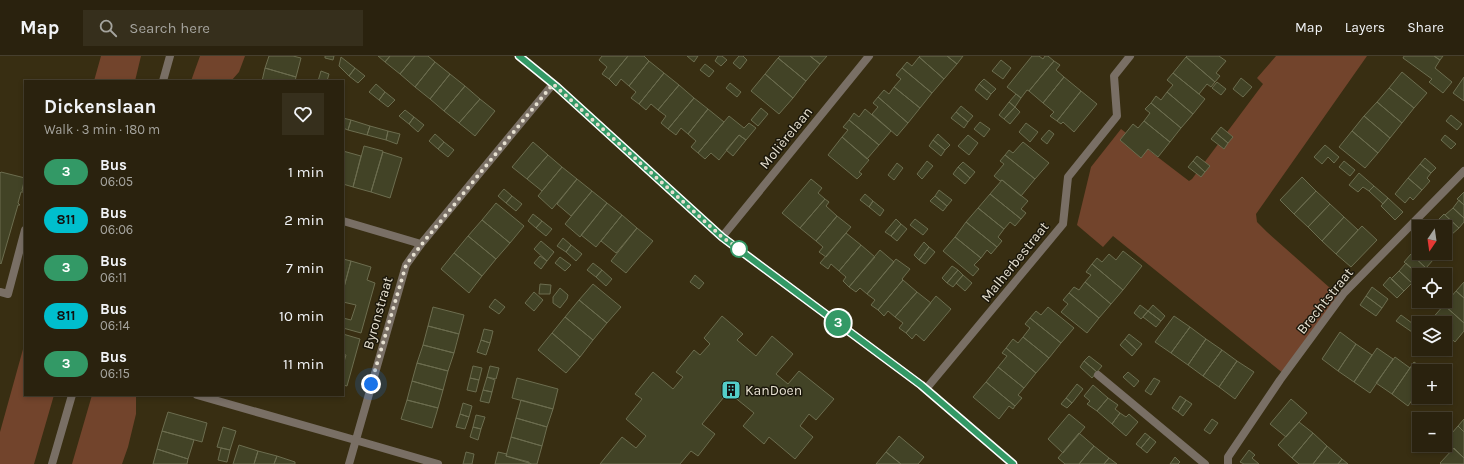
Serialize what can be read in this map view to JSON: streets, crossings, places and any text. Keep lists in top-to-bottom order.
{
  "streets": {
    "street": [
      "Molièrelaan",
      "Malherbestraat",
      "Brechtstraat",
      "Byronstraat"
    ]
  },
  "places": {
    "building": ["KanDoen"]
  },
  "lines": ["bus line 3"],
  "north": "bottom",
  "page": {
    "header": "Map",
    "search": "Search here",
    "nav": ["Map", "Layers", "Share"],
    "on_map": "3",
    "heading": ["Dickenslaan", "Walk · 3 min · 180 m"],
    "list": [
      {
        "mark": "3",
        "name": "Bus",
        "note": "06:05",
        "value": "1 min"
      },
      {
        "mark": "811",
        "name": "Bus",
        "note": "06:06",
        "value": "2 min"
      },
      {
        "mark": "3",
        "name": "Bus",
        "note": "06:11",
        "value": "7 min"
      },
      {
        "mark": "811",
        "name": "Bus",
        "note": "06:14",
        "value": "10 min"
      },
      {
        "mark": "3",
        "name": "Bus",
        "note": "06:15",
        "value": "11 min"
      }
    ],
    "map_buttons": ["+", "−"]
  }
}
